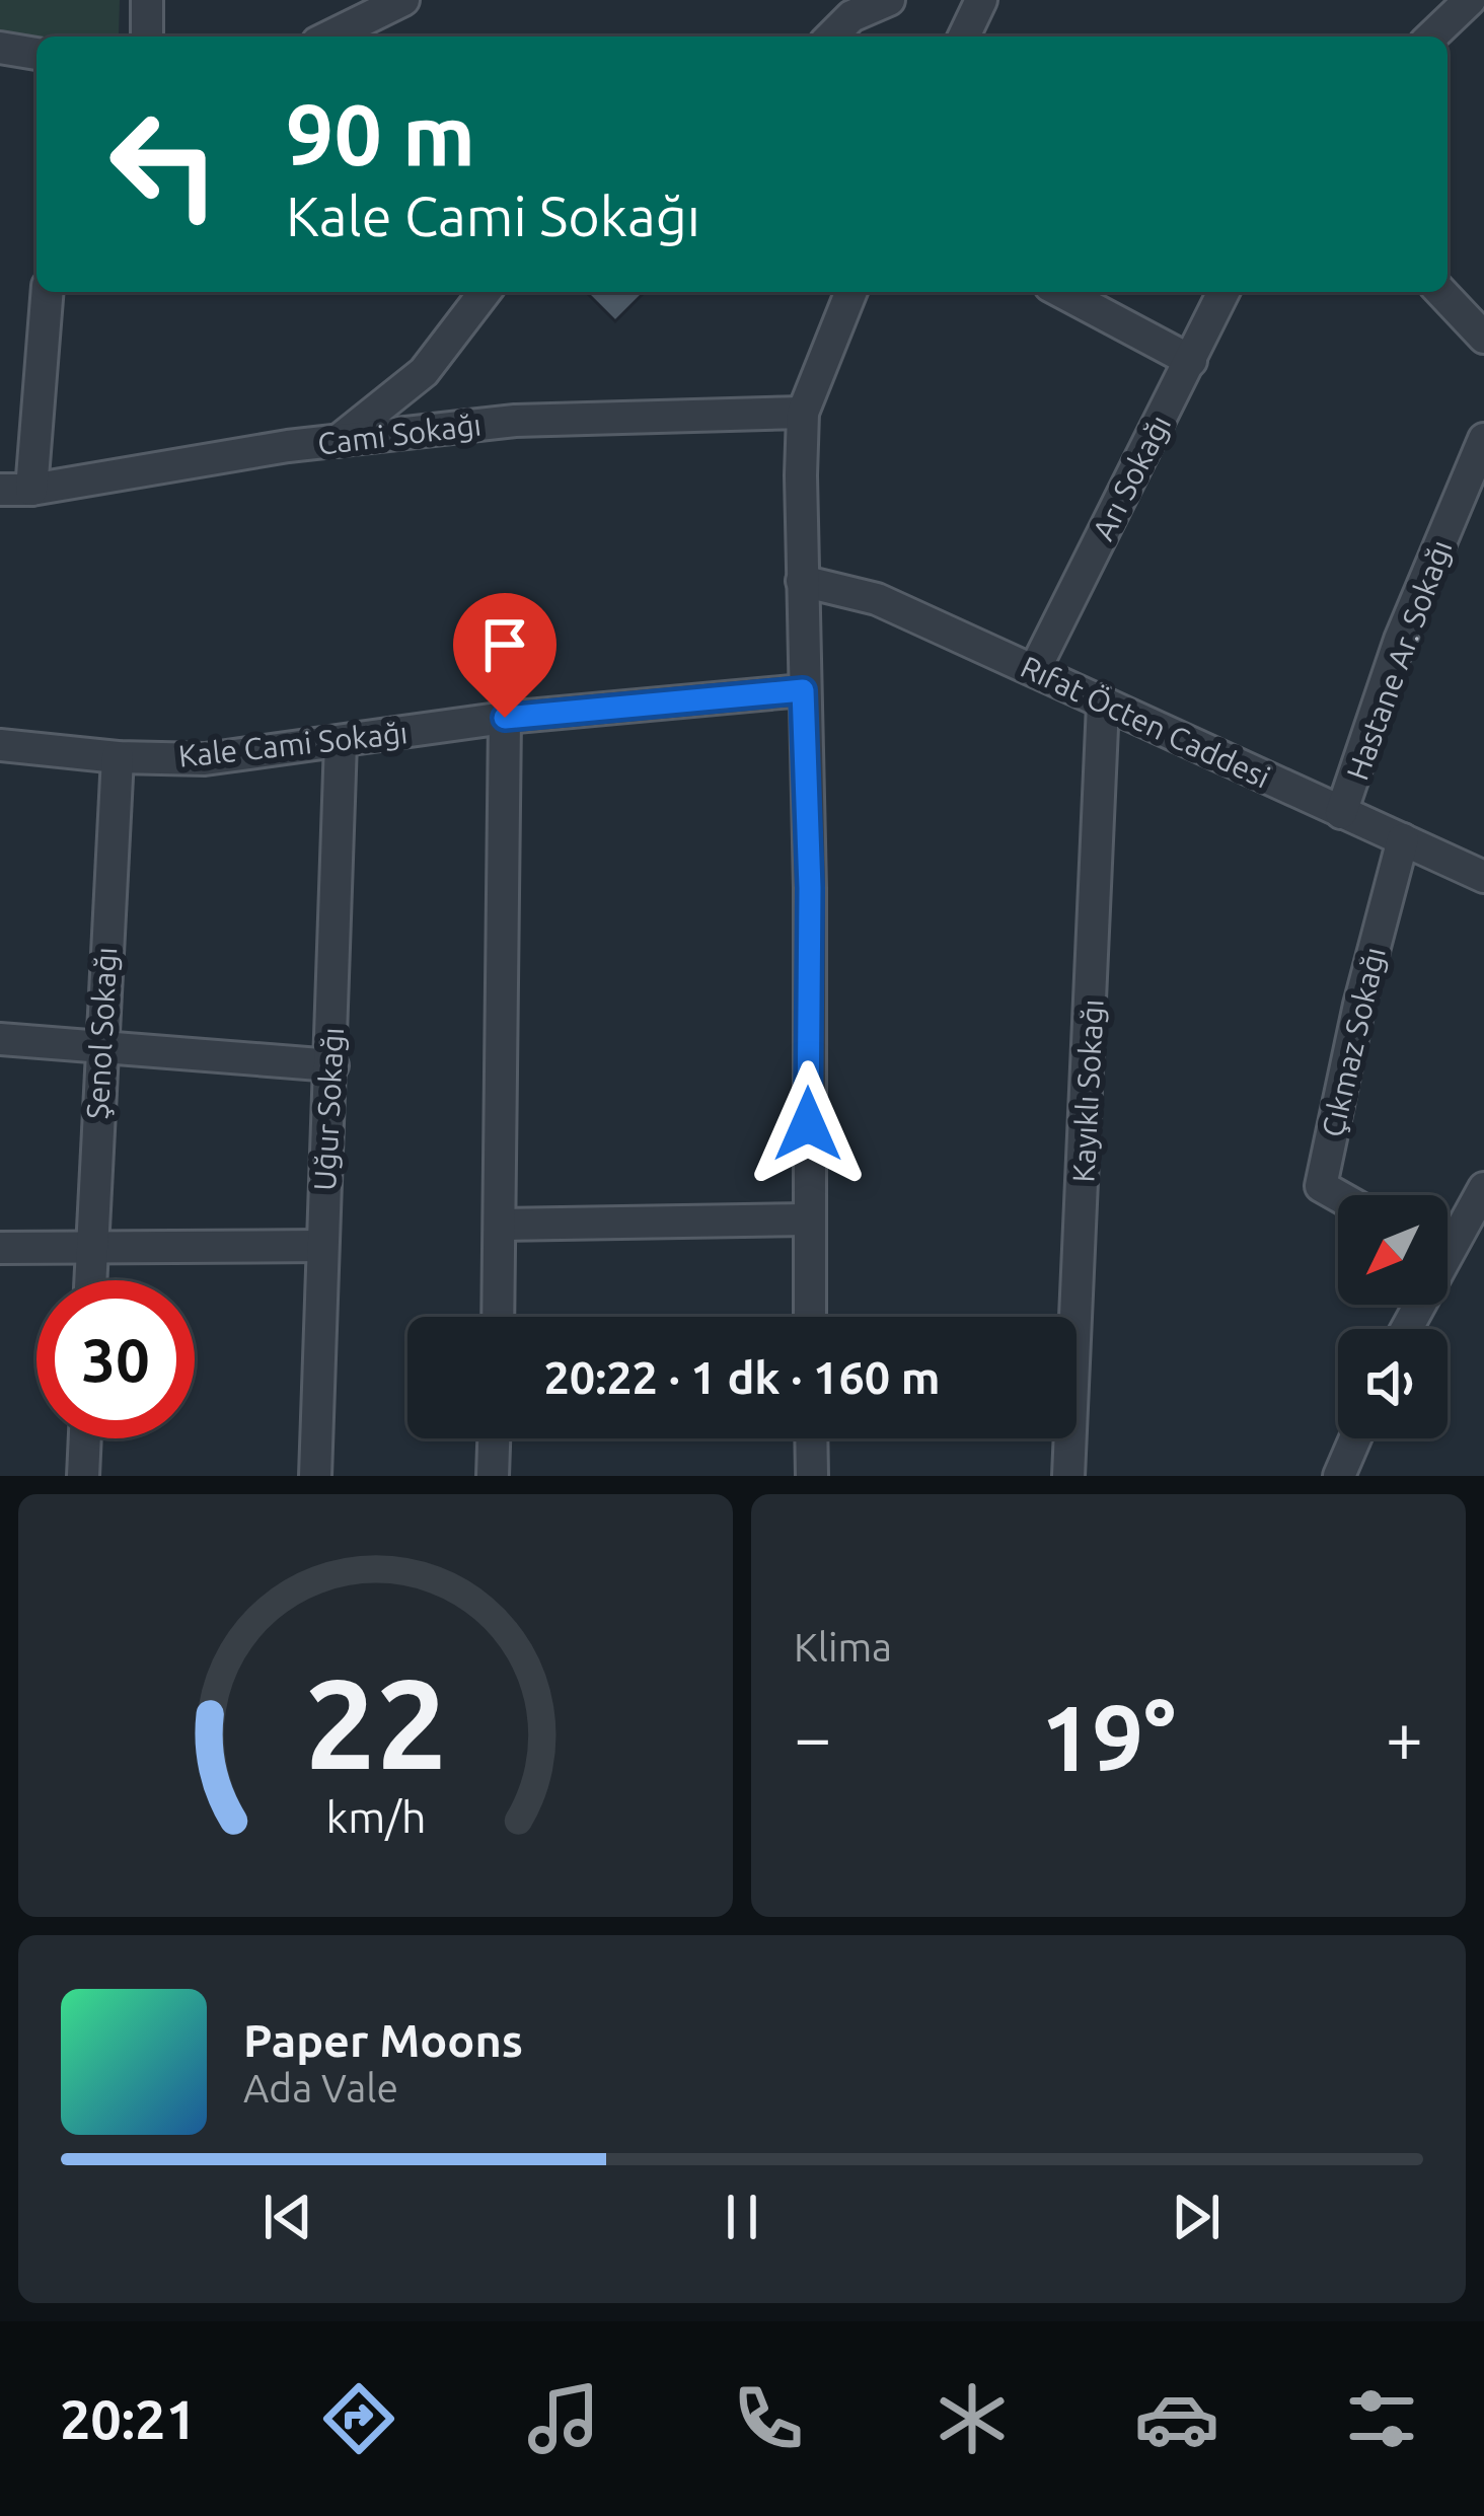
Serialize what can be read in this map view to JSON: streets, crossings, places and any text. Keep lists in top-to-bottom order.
{
  "streets": {
    "street": [
      "Cami Sokağı",
      "Arı Sokağı",
      "Hastane Ar. Sokağı",
      "Rıfat Öcten Caddesi",
      "Kale Cami Sokağı",
      "Şenol Sokağı",
      "Çıkmaz Sokağı",
      "Kayıklı Sokağı",
      "Uğur Sokağı"
    ]
  },
  "crossings": [
    ["Arı Sokağı", "Rıfat Öcten Caddesi"],
    ["Hastane Ar. Sokağı", "Rıfat Öcten Caddesi"],
    ["Rıfat Öcten Caddesi", "Çıkmaz Sokağı"],
    ["Rıfat Öcten Caddesi", "Kayıklı Sokağı"],
    ["Kale Cami Sokağı", "Şenol Sokağı"],
    ["Kale Cami Sokağı", "Uğur Sokağı"]
  ],
  "north": "bottom left",
  "page": {
    "turn": ["90 m", "Kale Cami Sokağı"],
    "limit": "30",
    "trip": "20:22 · 1 dk · 160 m",
    "tile": "Klima",
    "heat": ["−", "19°", "+"],
    "song": ["Paper Moons", "Ada Vale"],
    "tabs": "20:21",
    "gauge": ["22", "km/h"]
  }
}
